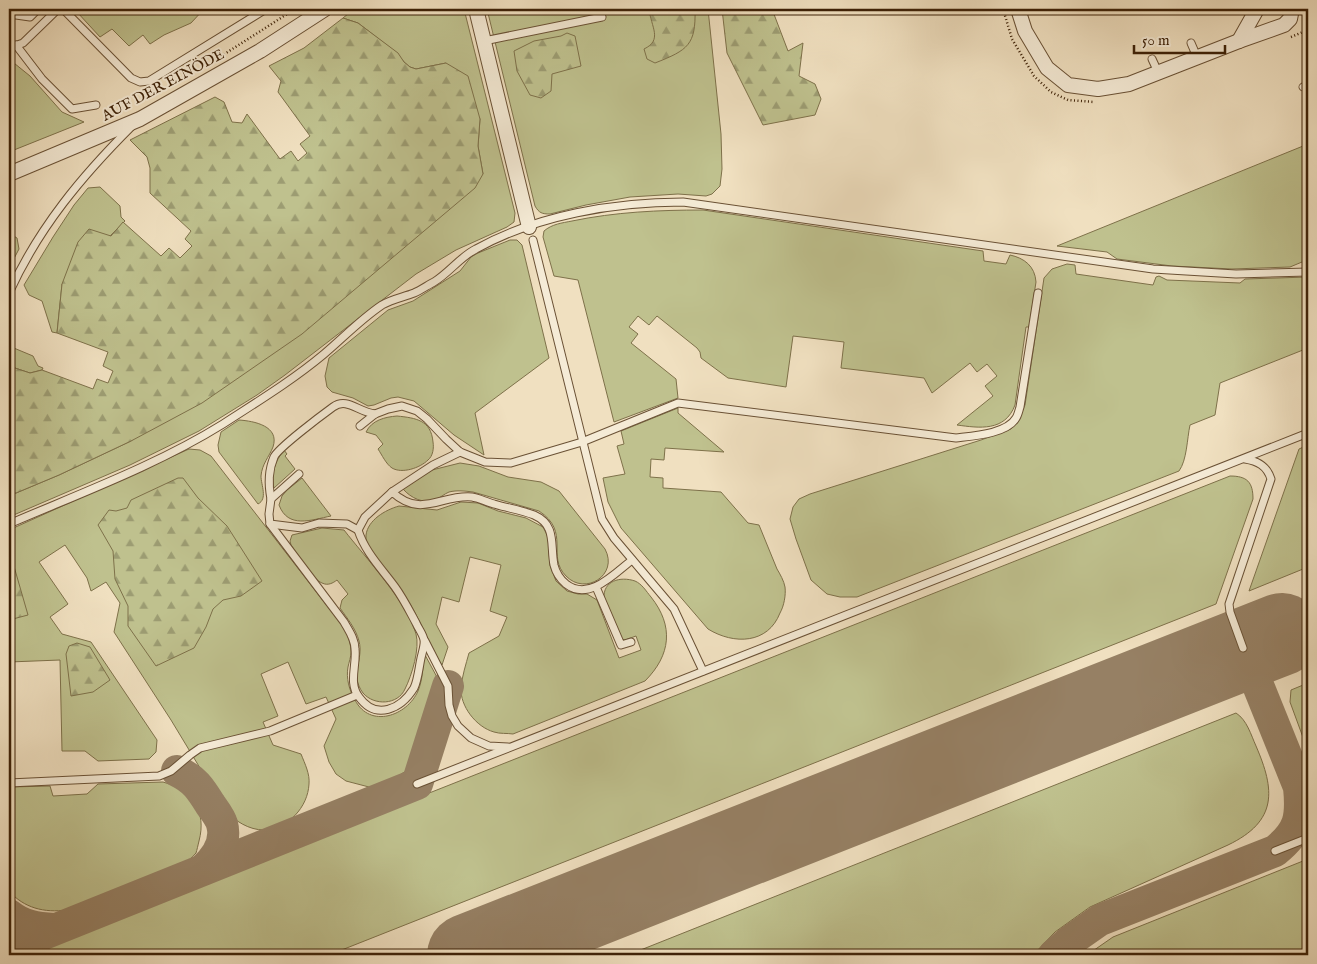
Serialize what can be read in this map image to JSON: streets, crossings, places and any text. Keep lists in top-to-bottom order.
{
  "streets": {
    "street": ["AUF DER EINÖDE"]
  },
  "scale_bar": "50 m"
}
